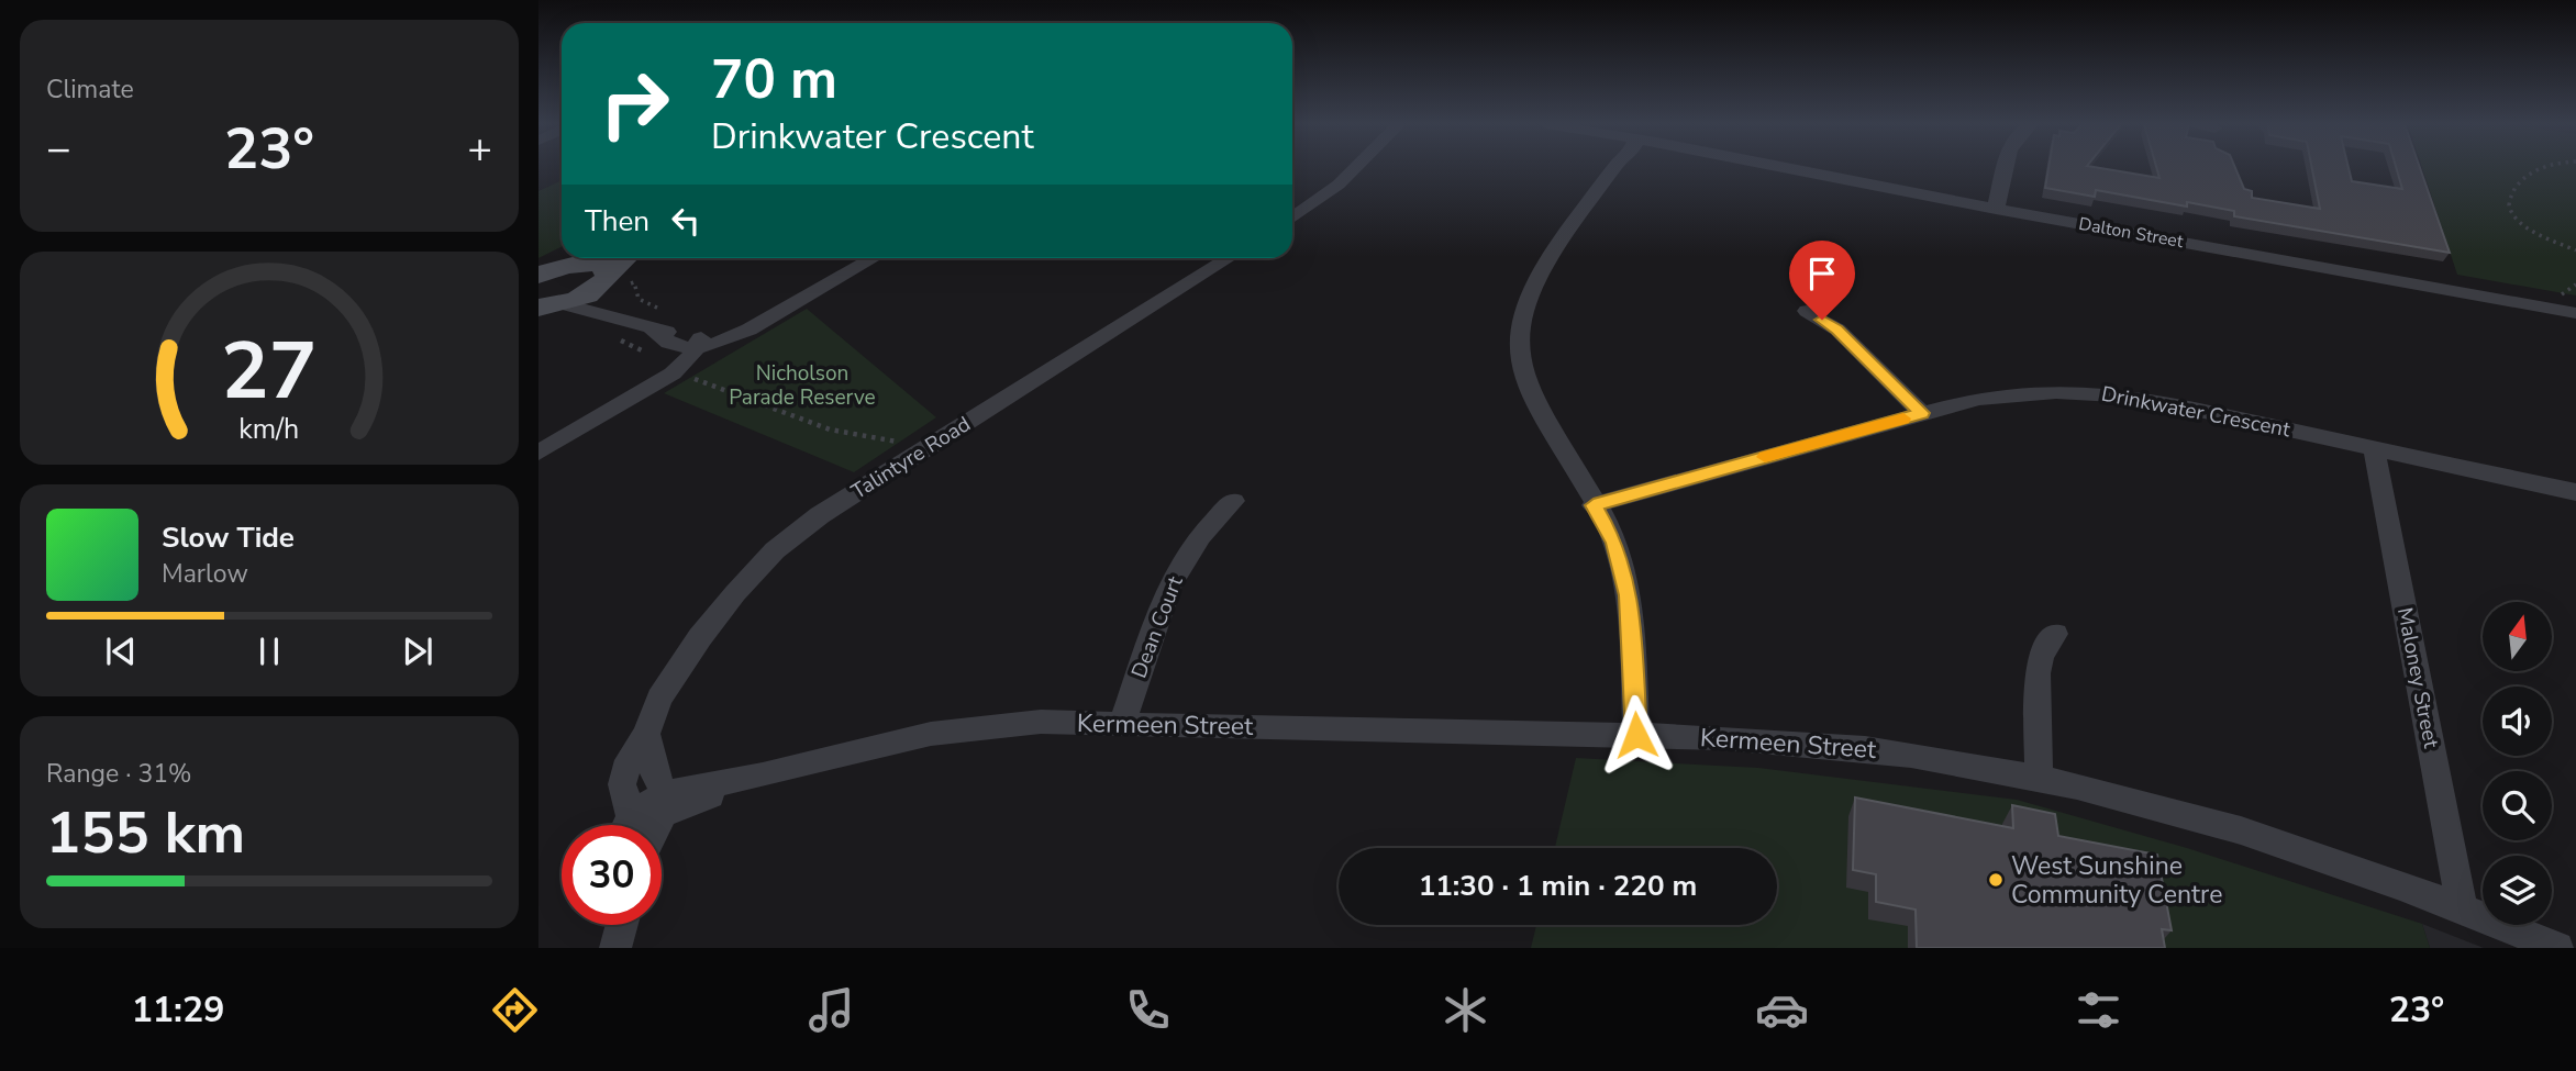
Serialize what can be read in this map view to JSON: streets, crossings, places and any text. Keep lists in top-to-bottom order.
{
  "streets": {
    "street": [
      "Dalton Street",
      "Drinkwater Crescent",
      "Talintyre Road",
      "Dean Court",
      "Maloney Street",
      "Kermeen Street"
    ]
  },
  "crossings": [
    ["Drinkwater Crescent", "Maloney Street"],
    ["Dean Court", "Kermeen Street"],
    ["Maloney Street", "Kermeen Street"]
  ],
  "parks": ["Nicholson Parade Reserve"],
  "places": ["West Sunshine Community Centre"],
  "north": "top",
  "page": {
    "tile": [
      "Climate",
      ["Range · 31%", "155 km"]
    ],
    "turn": ["70 m", "Drinkwater Crescent"],
    "heat": ["−", "23°", "+"],
    "then": "Then",
    "song": ["Slow Tide", "Marlow"],
    "limit": "30",
    "trip": "11:30 · 1 min · 220 m",
    "tabs": ["11:29", "23°"],
    "gauge": ["27", "km/h"]
  }
}
